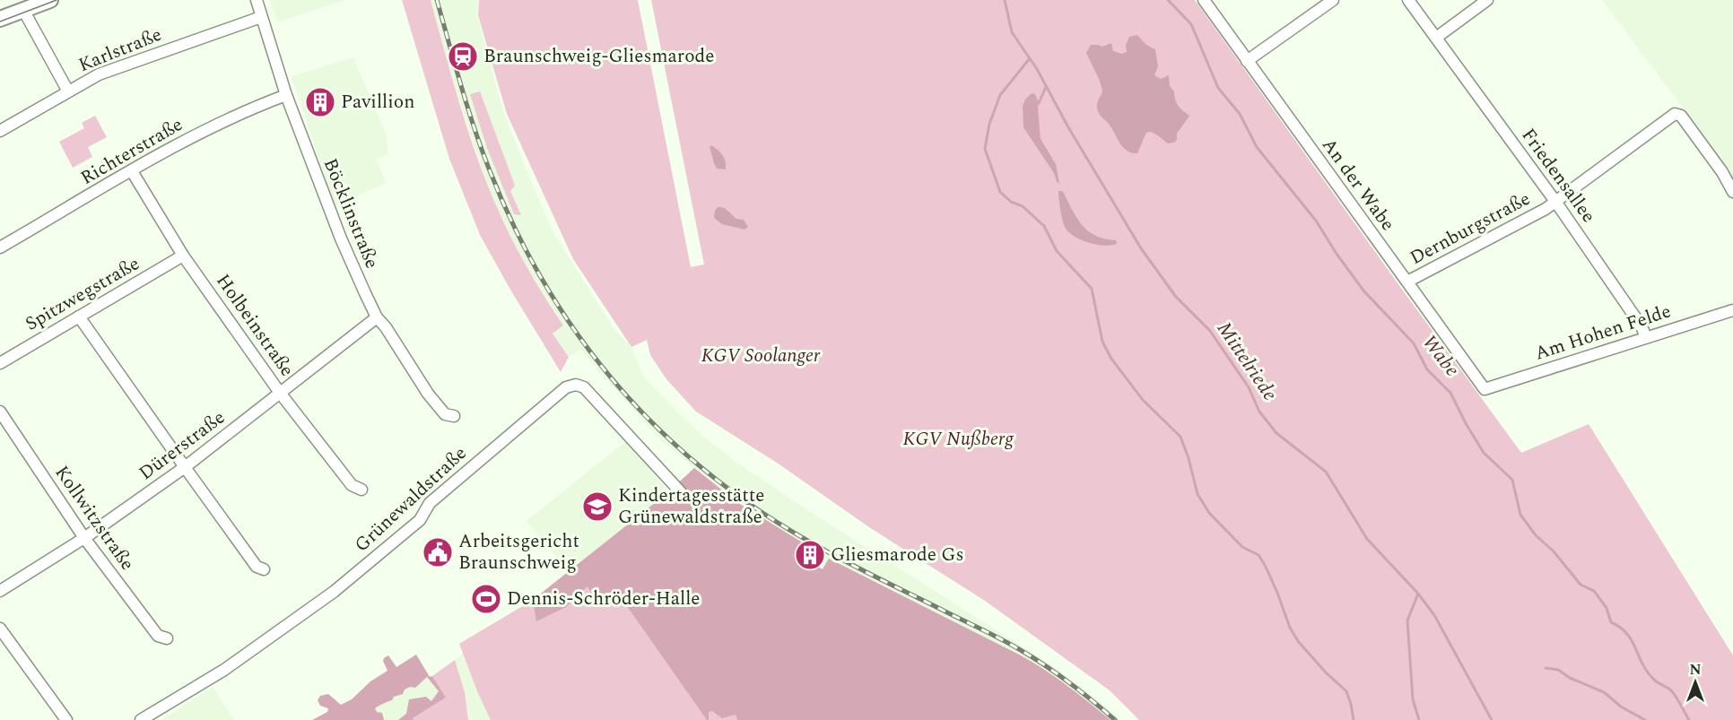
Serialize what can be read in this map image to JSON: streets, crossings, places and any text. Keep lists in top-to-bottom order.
{
  "streets": {
    "street": [
      "Karlstraße",
      "Richterstraße",
      "Friedensallee",
      "An der Wabe",
      "Böcklinstraße",
      "Dernburgstraße",
      "Spitzwegstraße",
      "Holbeinstraße",
      "Am Hohen Felde",
      "Dürerstraße",
      "Grünewaldstraße",
      "Kollwitzstraße"
    ]
  },
  "crossings": [
    ["Karlstraße", "Böcklinstraße"],
    ["Richterstraße", "Böcklinstraße"],
    ["Richterstraße", "Holbeinstraße"],
    ["Friedensallee", "Dernburgstraße"],
    ["Friedensallee", "Am Hohen Felde"],
    ["An der Wabe", "Dernburgstraße"],
    ["An der Wabe", "Am Hohen Felde"],
    ["Böcklinstraße", "Dürerstraße"],
    ["Spitzwegstraße", "Holbeinstraße"],
    ["Holbeinstraße", "Dürerstraße"],
    ["Dürerstraße", "Kollwitzstraße"]
  ],
  "water": ["Wabe", "Mittelriede"],
  "parks": ["KGV Soolanger", "KGV Nußberg"],
  "places": {
    "station": ["Braunschweig-Gliesmarode"],
    "building": ["Pavillion", "Gliesmarode Gs"],
    "school or university": ["Kindertagesstätte Grünewaldstraße"],
    "public building": ["Arbeitsgericht Braunschweig"],
    "sports": ["Dennis-Schröder-Halle"]
  },
  "north": "top"
}
